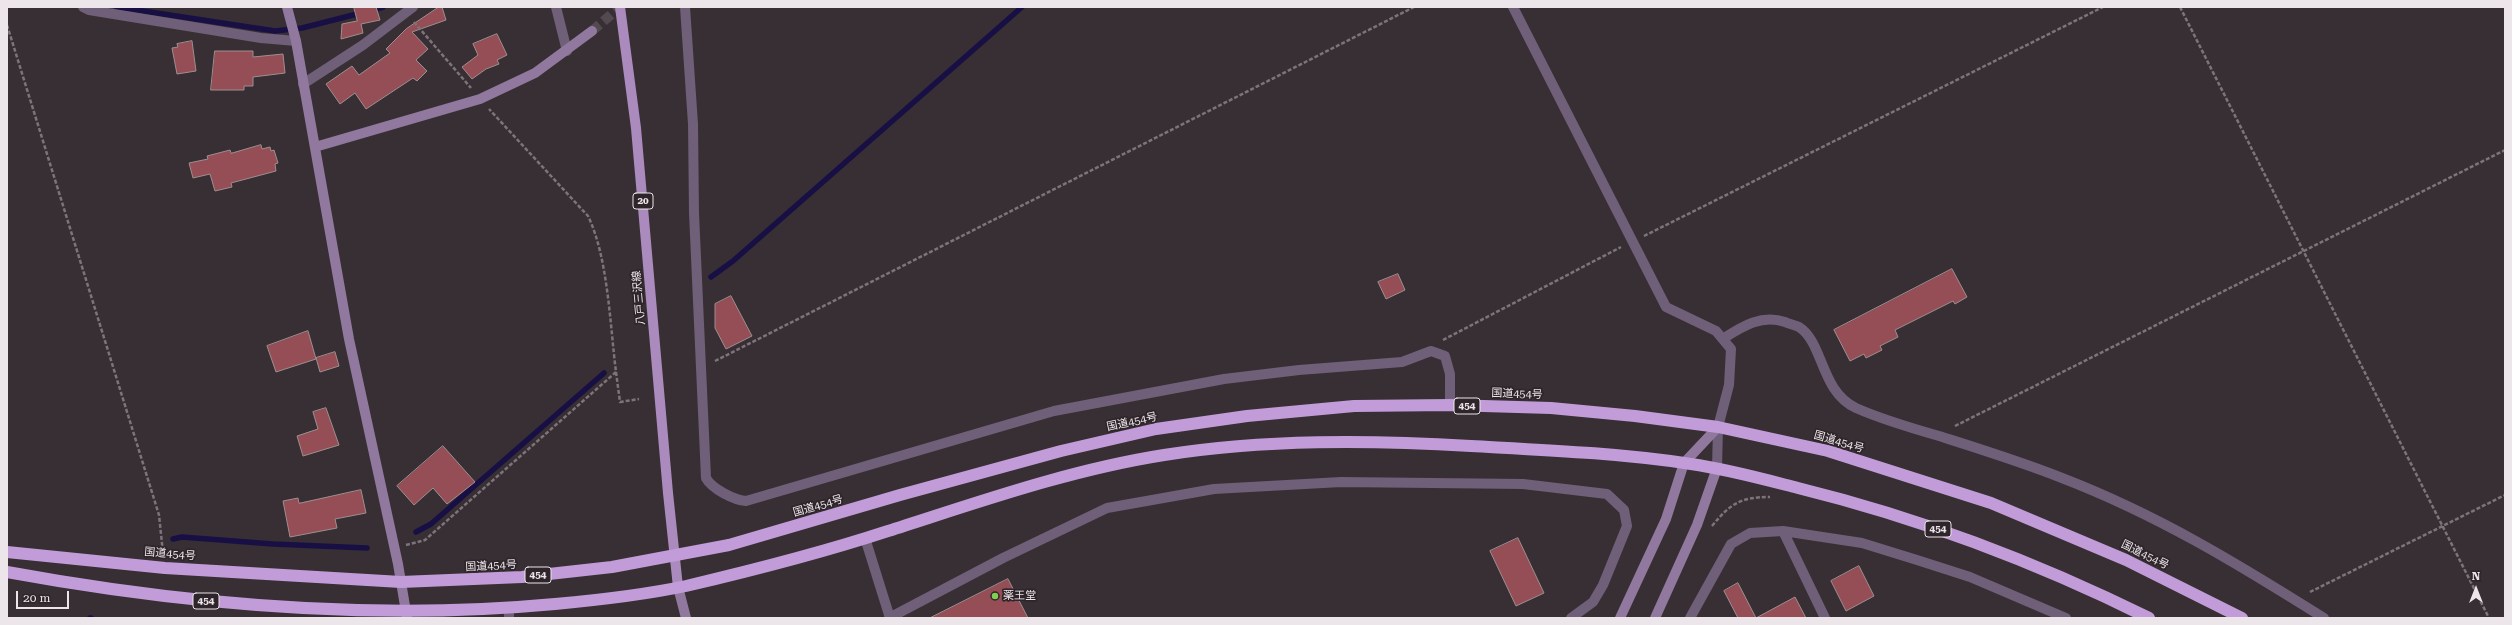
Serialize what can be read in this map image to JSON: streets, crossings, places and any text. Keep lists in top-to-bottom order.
{
  "streets": {
    "highway": ["国道454号", "454"],
    "main road": ["20", "八戸三沢線"]
  },
  "crossings": [
    ["八戸三沢線", "国道454号"],
    ["八戸三沢線", "454"]
  ],
  "places": ["薬王堂"],
  "scale_bar": "20 m",
  "north": "top"
}
